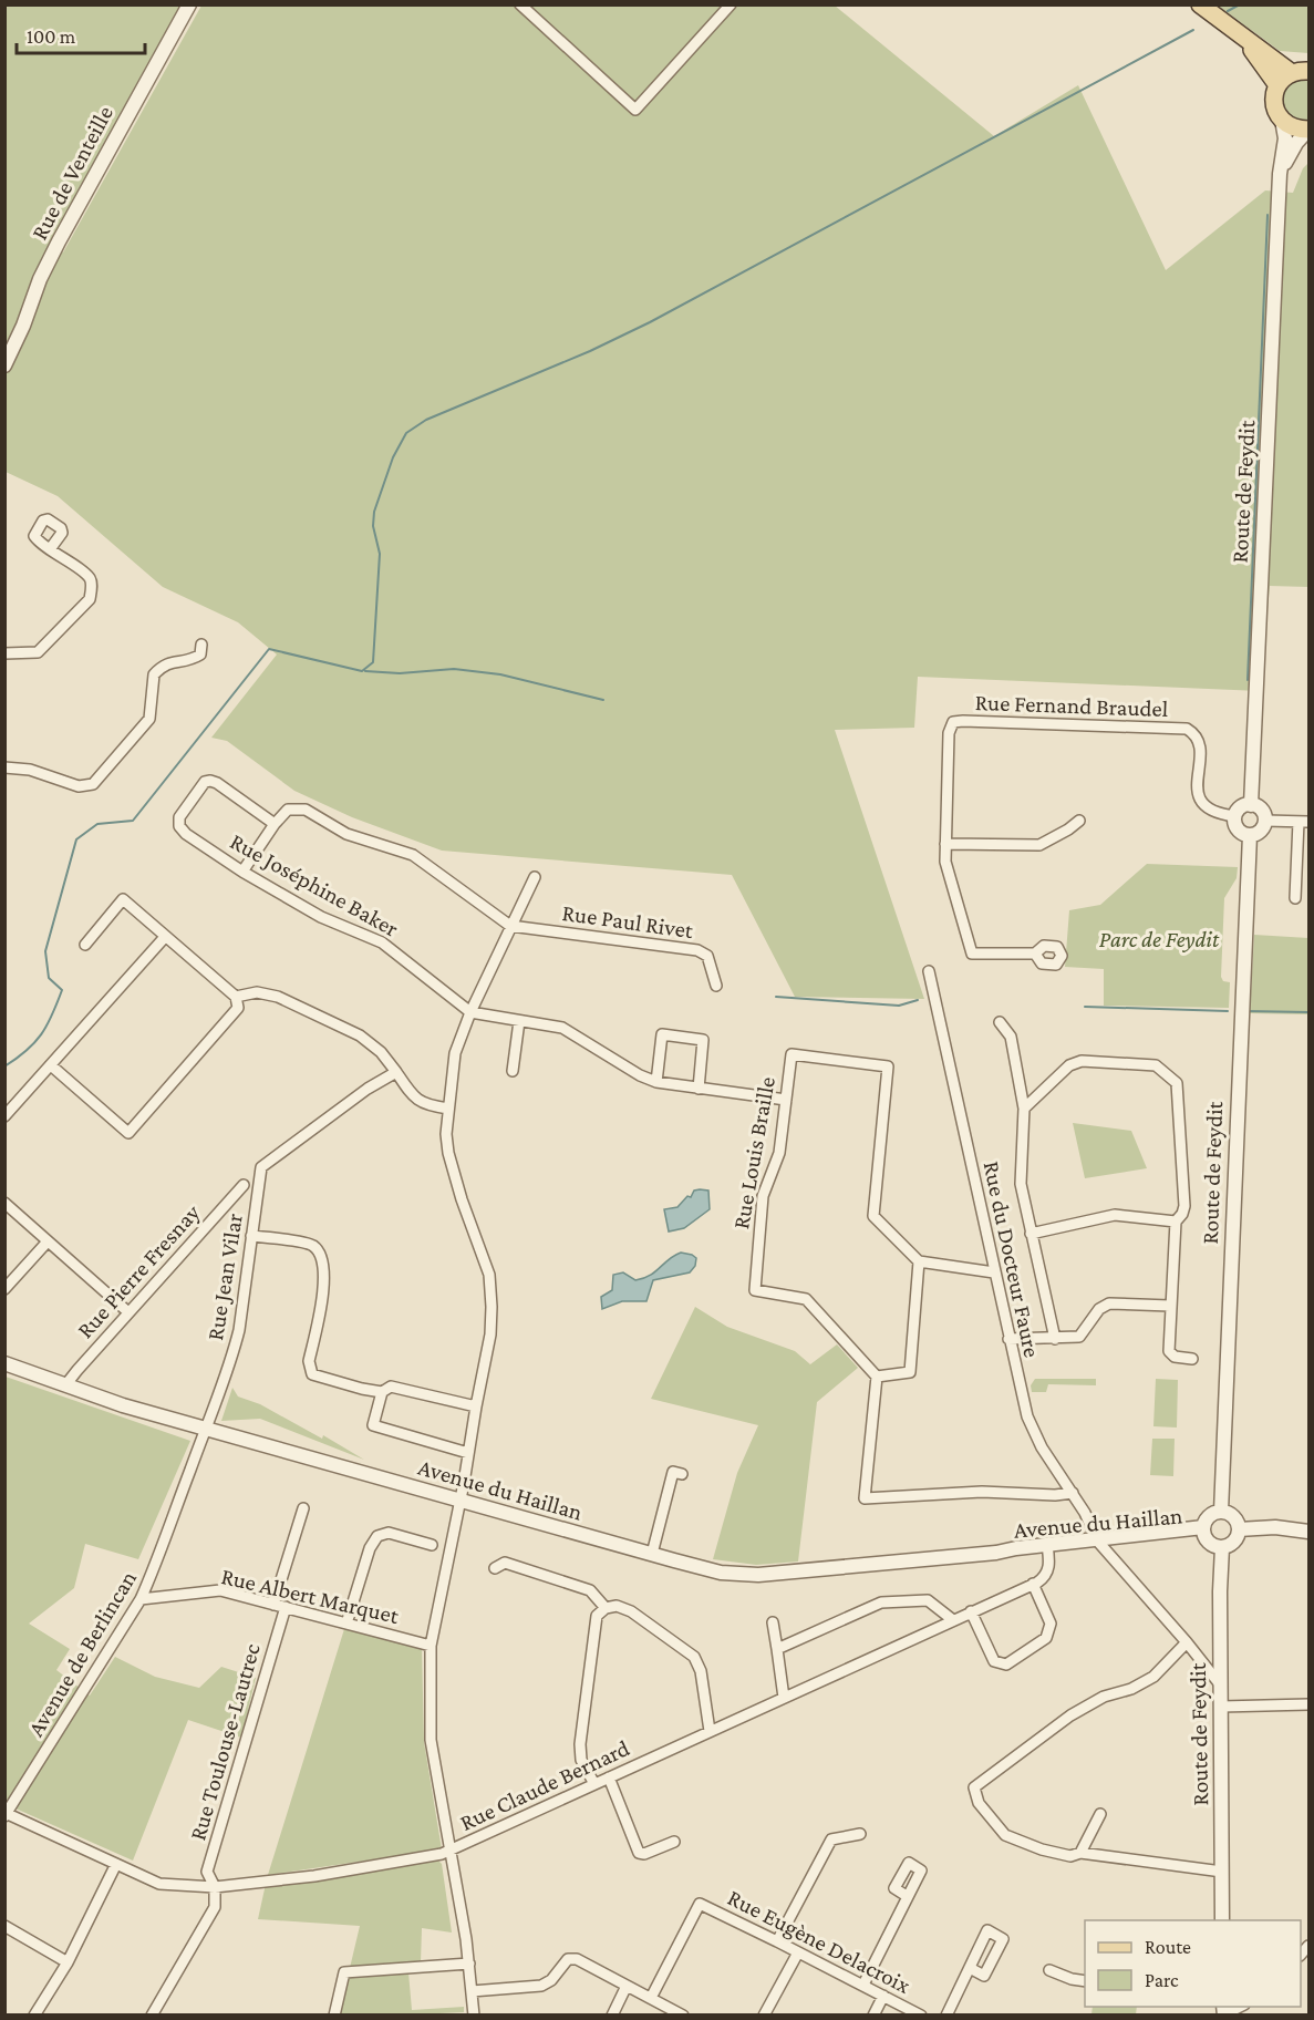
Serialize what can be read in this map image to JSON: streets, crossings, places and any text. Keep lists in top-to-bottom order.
{
  "streets": {
    "street": [
      "Rue de Venteille",
      "Route de Feydit",
      "Rue Fernand Braudel",
      "Rue Joséphine Baker",
      "Rue Paul Rivet",
      "Rue Louis Braille",
      "Rue du Docteur Faure",
      "Rue Pierre Fresnay",
      "Rue Jean Vilar",
      "Avenue du Haillan",
      "Rue Albert Marquet",
      "Avenue de Berlincan",
      "Rue Toulouse-Lautrec",
      "Rue Claude Bernard",
      "Rue Eugène Delacroix"
    ]
  },
  "crossings": [
    ["Route de Feydit", "Rue Fernand Braudel"],
    ["Route de Feydit", "Rue du Docteur Faure"],
    ["Route de Feydit", "Avenue du Haillan"],
    ["Rue Joséphine Baker", "Rue Paul Rivet"],
    ["Rue du Docteur Faure", "Avenue du Haillan"],
    ["Rue Pierre Fresnay", "Avenue du Haillan"],
    ["Rue Jean Vilar", "Avenue du Haillan"],
    ["Rue Jean Vilar", "Avenue de Berlincan"],
    ["Avenue du Haillan", "Avenue de Berlincan"],
    ["Rue Albert Marquet", "Avenue de Berlincan"],
    ["Rue Albert Marquet", "Rue Toulouse-Lautrec"],
    ["Avenue de Berlincan", "Rue Claude Bernard"],
    ["Rue Toulouse-Lautrec", "Rue Claude Bernard"]
  ],
  "parks": ["Parc de Feydit"],
  "legend": ["Route", "Parc"],
  "scale_bar": "100 m"
}
